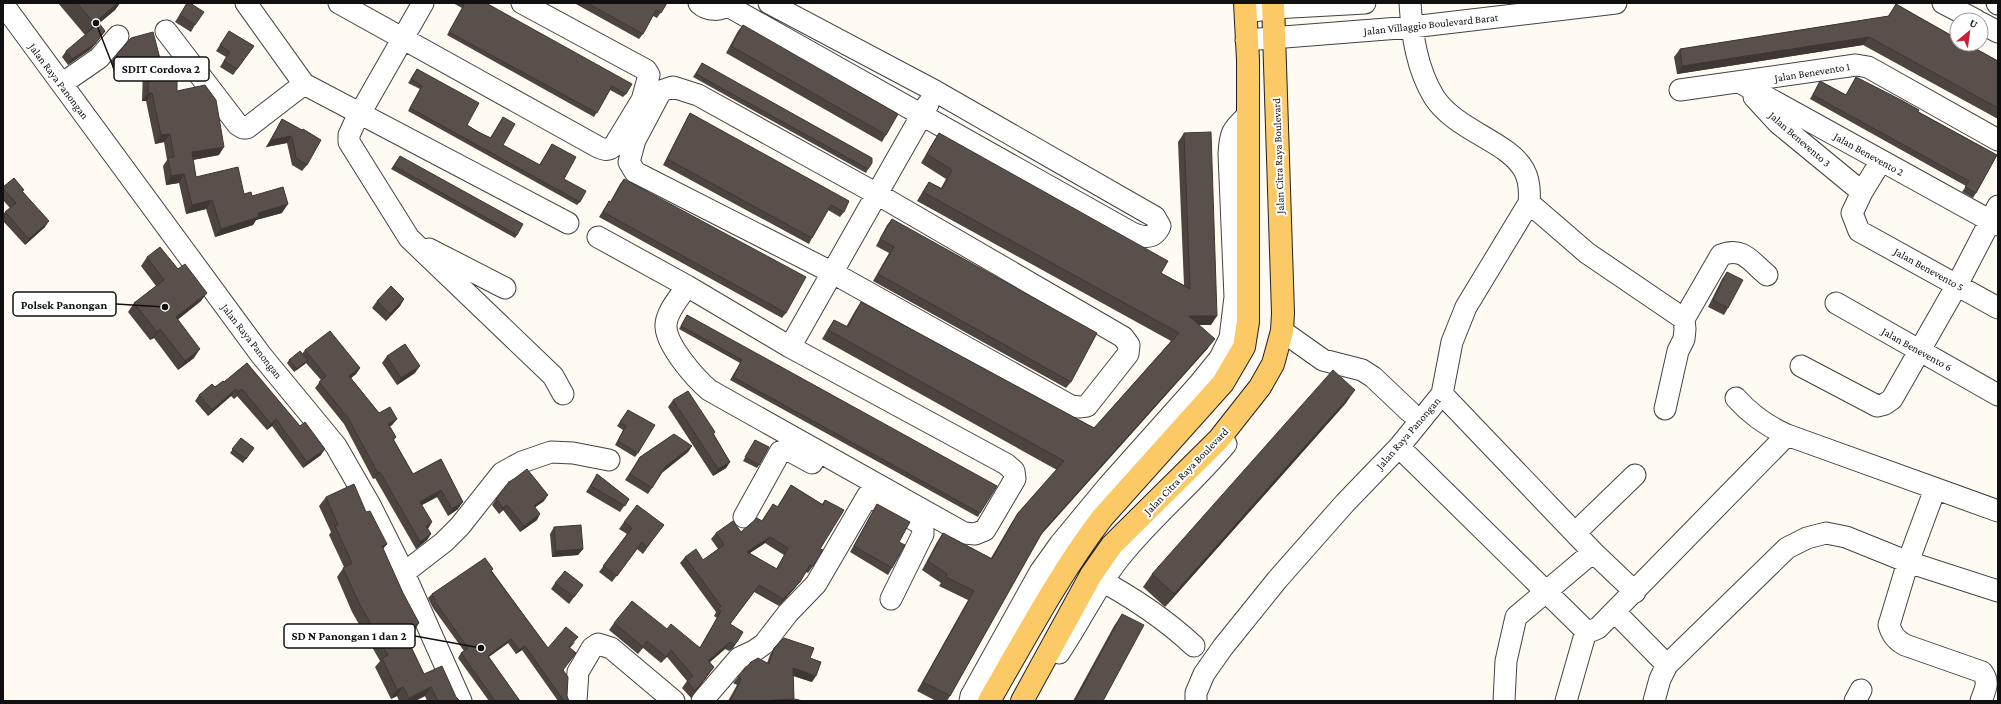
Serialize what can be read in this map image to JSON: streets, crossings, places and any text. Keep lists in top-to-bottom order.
{
  "streets": {
    "main road": ["Jalan Citra Raya Boulevard"],
    "street": [
      "Jalan Villaggio Boulevard Barat",
      "Jalan Benevento 1",
      "Jalan Raya Panongan",
      "Jalan Benevento 3",
      "Jalan Benevento 2",
      "Jalan Benevento 5",
      "Jalan Benevento 6"
    ]
  },
  "crossings": [
    ["Jalan Villaggio Boulevard Barat", "Jalan Citra Raya Boulevard"],
    ["Jalan Benevento 1", "Jalan Benevento 3"],
    ["Jalan Benevento 1", "Jalan Benevento 2"],
    ["Jalan Benevento 3", "Jalan Benevento 2"],
    ["Jalan Benevento 3", "Jalan Benevento 5"]
  ],
  "places": ["SDIT Cordova 2", "Polsek Panongan", "SD N Panongan 1 dan 2"],
  "north": "top right"
}
